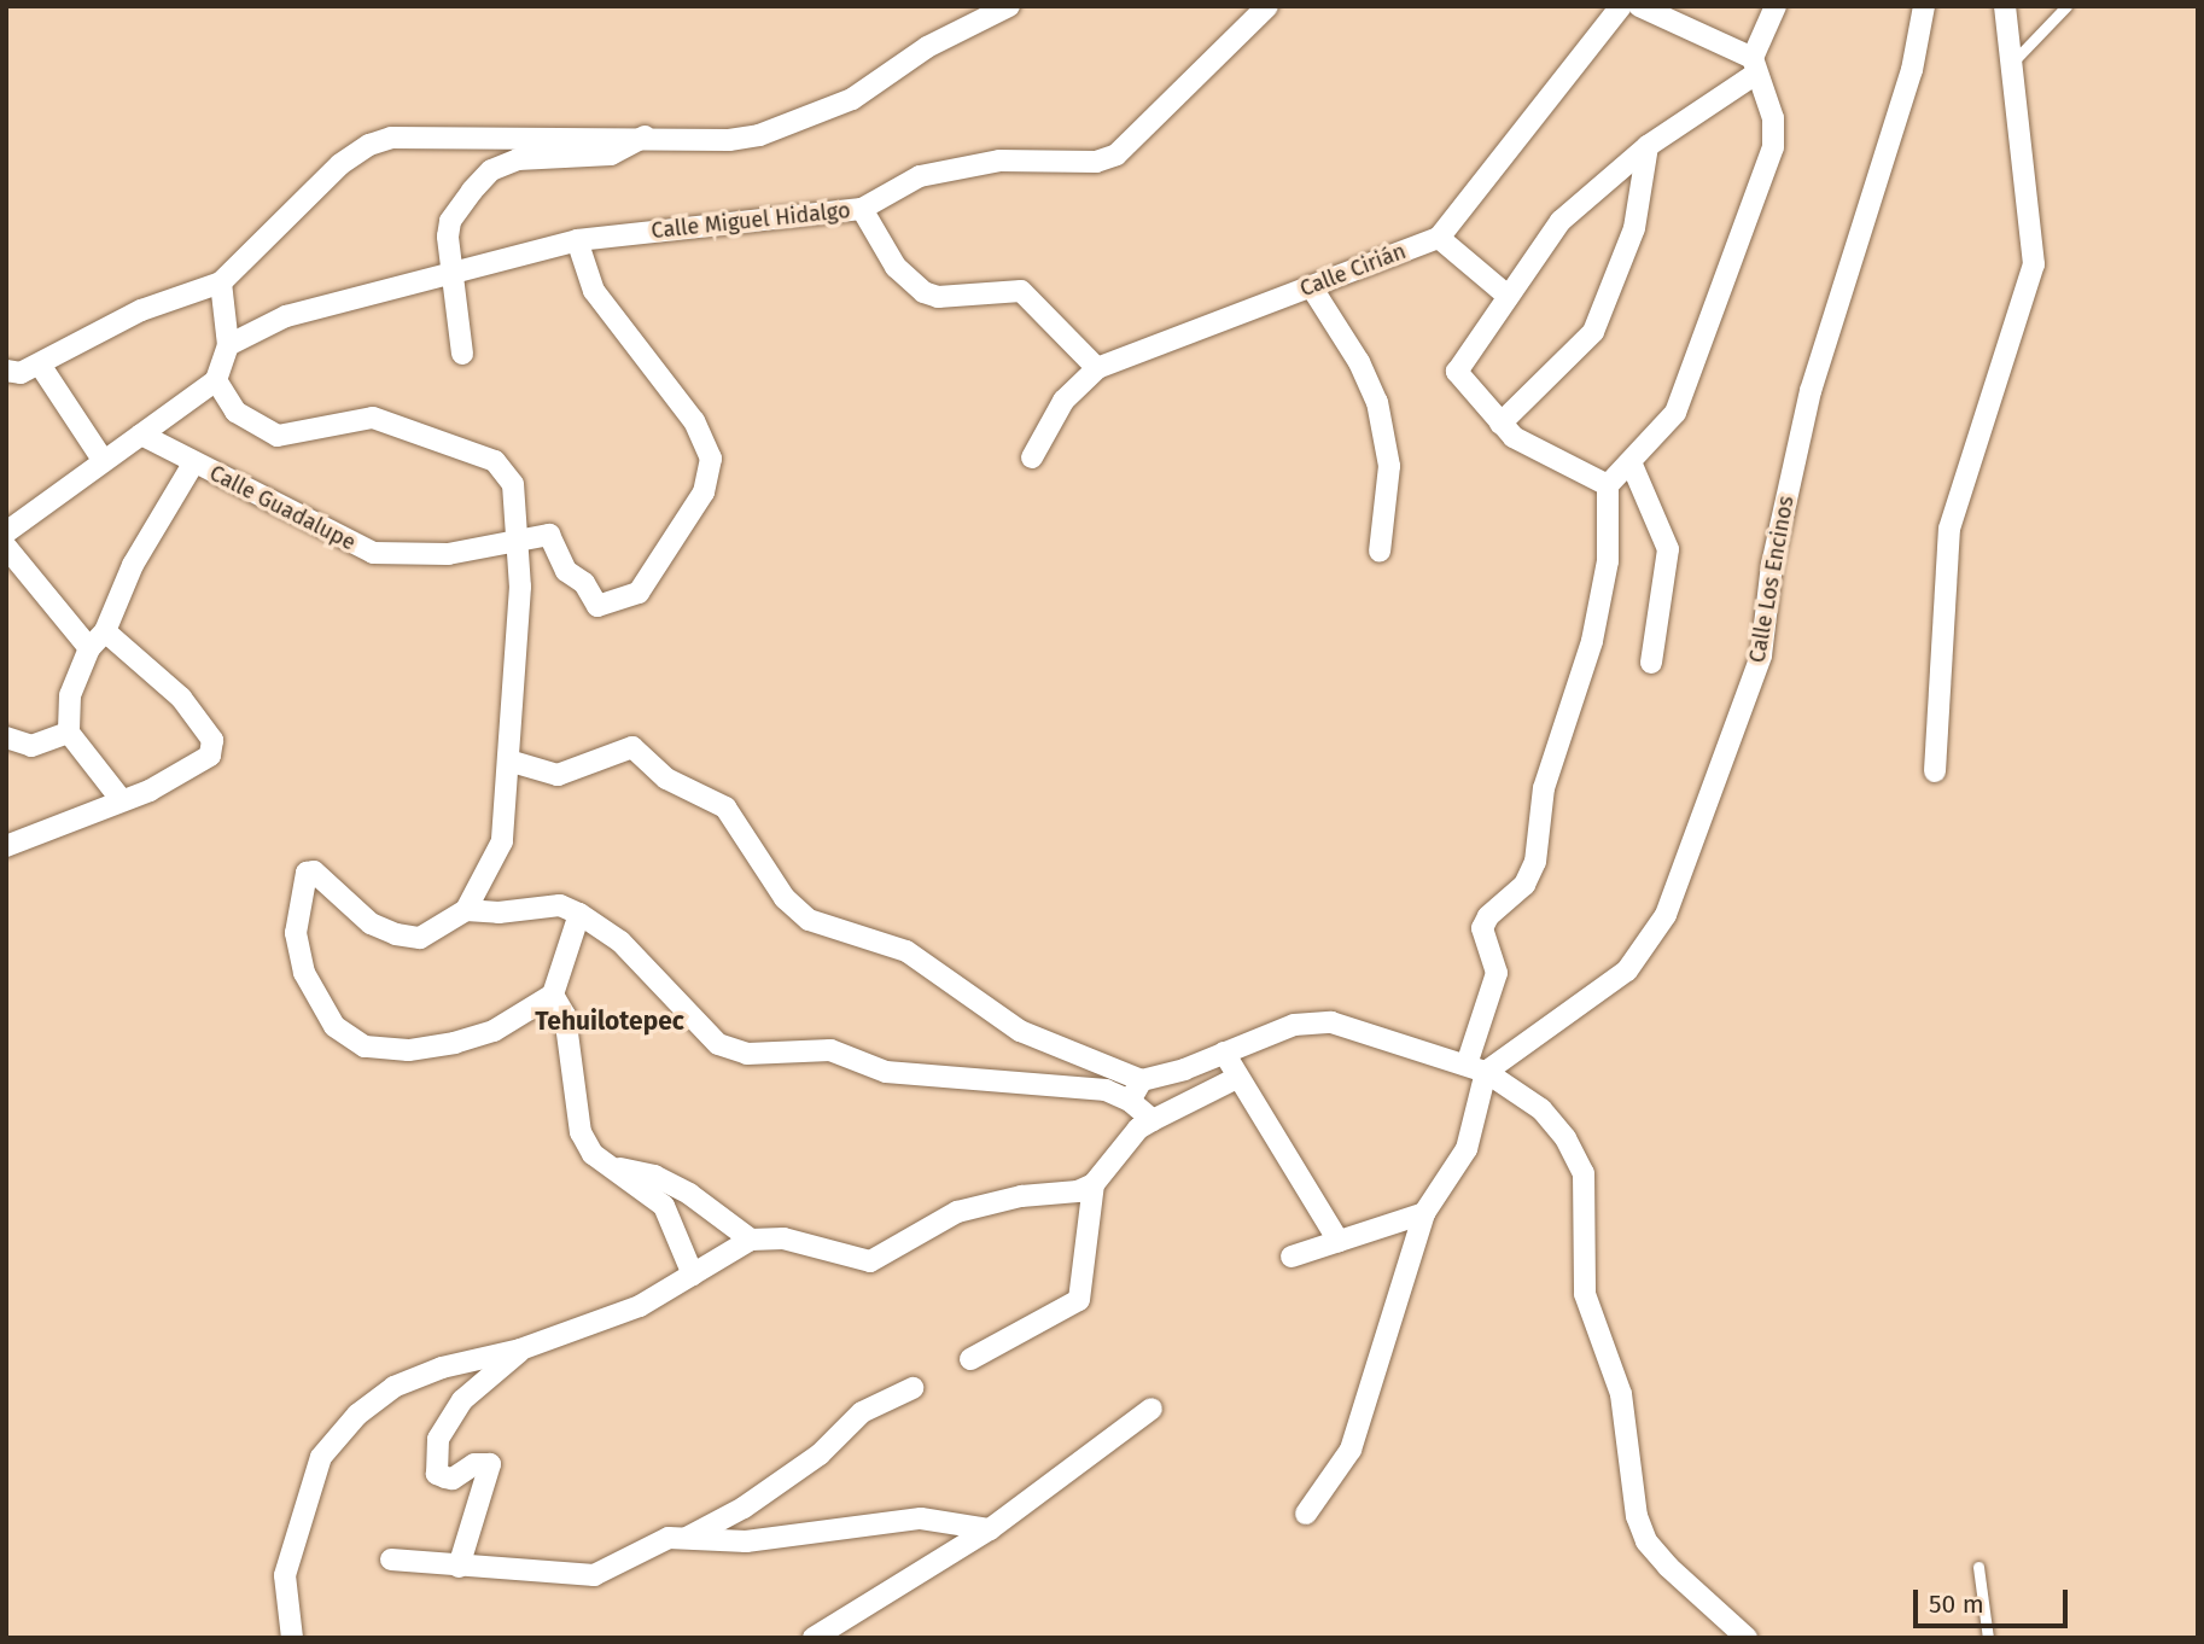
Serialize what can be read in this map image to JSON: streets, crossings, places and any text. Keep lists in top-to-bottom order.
{
  "streets": {
    "street": [
      "Calle Miguel Hidalgo",
      "Calle Cirián",
      "Calle Guadalupe",
      "Calle Los Encinos"
    ]
  },
  "crossings": [
    ["Calle Miguel Hidalgo", "Calle Guadalupe"]
  ],
  "districts": ["Tehuilotepec"],
  "scale_bar": "50 m"
}
